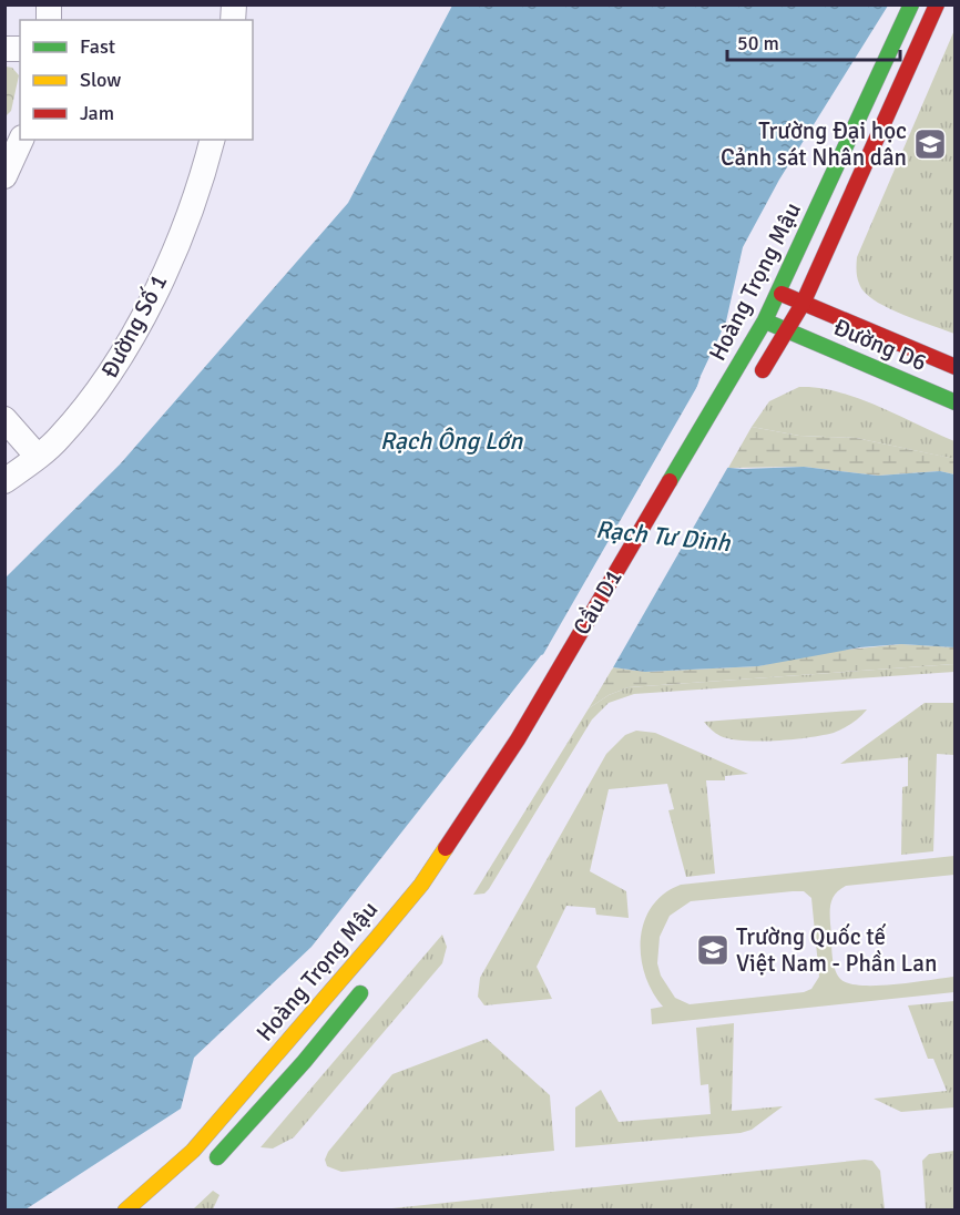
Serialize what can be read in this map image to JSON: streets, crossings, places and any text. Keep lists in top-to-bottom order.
{
  "streets": {
    "main road": ["Hoàng Trọng Mậu", "Đường D6", "Cầu D1"],
    "street": ["Đường Số 1"]
  },
  "crossings": [
    ["Hoàng Trọng Mậu", "Đường D6"],
    ["Hoàng Trọng Mậu", "Cầu D1"]
  ],
  "water": ["Rạch Ông Lớn", "Rạch Tư Dinh"],
  "places": {
    "school or university": ["Trường Đại học Cảnh sát Nhân dân", "Trường Quốc tế Việt Nam - Phần Lan"]
  },
  "legend": ["Fast", "Slow", "Jam"],
  "scale_bar": "50 m"
}
